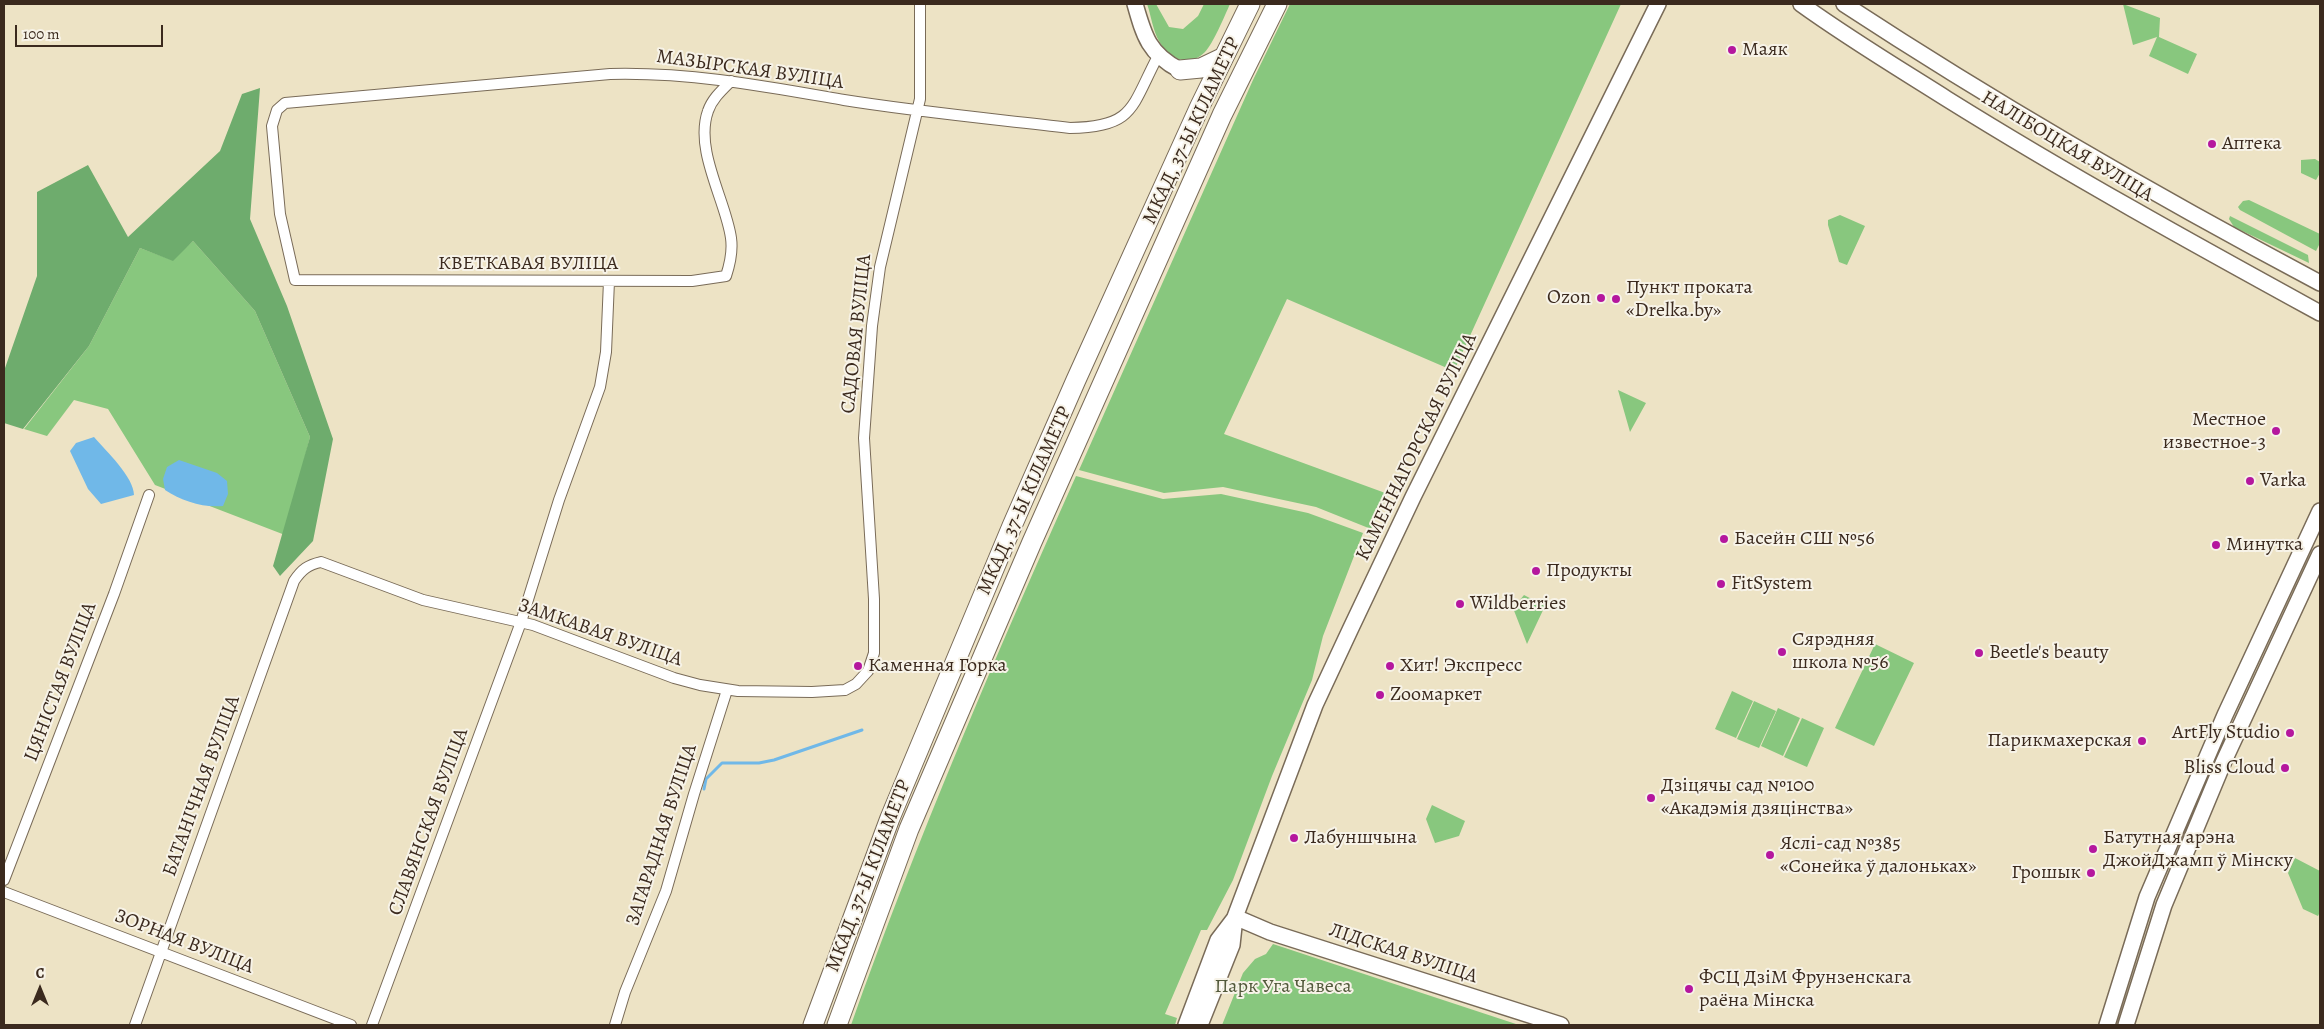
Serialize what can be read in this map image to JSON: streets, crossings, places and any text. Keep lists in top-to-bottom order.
{
  "streets": {
    "highway": ["МКАД, 37-Ы КІЛАМЕТР"],
    "main road": ["НАЛІБОЦКАЯ ВУЛІЦА", "КАМЕННАГОРСКАЯ ВУЛІЦА", "ЛІДСКАЯ ВУЛІЦА"],
    "street": [
      "МАЗЫРСКАЯ ВУЛІЦА",
      "КВЕТКАВАЯ ВУЛІЦА",
      "САДОВАЯ ВУЛІЦА",
      "ЗАМКАВАЯ ВУЛІЦА",
      "ЦЯНІСТАЯ ВУЛІЦА",
      "БАТАНІЧНАЯ ВУЛІЦА",
      "СЛАВЯНСКАЯ ВУЛІЦА",
      "ЗАГАРАДНАЯ ВУЛІЦА",
      "ЗОРНАЯ ВУЛІЦА"
    ]
  },
  "crossings": [
    ["МАЗЫРСКАЯ ВУЛІЦА", "КВЕТКАВАЯ ВУЛІЦА"],
    ["МАЗЫРСКАЯ ВУЛІЦА", "САДОВАЯ ВУЛІЦА"],
    ["КВЕТКАВАЯ ВУЛІЦА", "СЛАВЯНСКАЯ ВУЛІЦА"],
    ["САДОВАЯ ВУЛІЦА", "ЗАМКАВАЯ ВУЛІЦА"],
    ["КАМЕННАГОРСКАЯ ВУЛІЦА", "ЛІДСКАЯ ВУЛІЦА"],
    ["ЗАМКАВАЯ ВУЛІЦА", "БАТАНІЧНАЯ ВУЛІЦА"],
    ["ЗАМКАВАЯ ВУЛІЦА", "СЛАВЯНСКАЯ ВУЛІЦА"],
    ["ЗАМКАВАЯ ВУЛІЦА", "ЗАГАРАДНАЯ ВУЛІЦА"],
    ["БАТАНІЧНАЯ ВУЛІЦА", "ЗОРНАЯ ВУЛІЦА"]
  ],
  "parks": ["Парк Уга Чавеса"],
  "places": [
    "Маяк",
    "Аптека",
    "Ozon",
    "Пункт проката «Drelka.by»",
    "Местное известное-3",
    "Varka",
    "Басейн СШ №56",
    "Минутка",
    "Продукты",
    "FitSystem",
    "Wildberries",
    "Сярэдняя школа №56",
    "Beetle's beauty",
    "Каменная Горка",
    "Хит! Экспресс",
    "Zooмаркет",
    "ArtFly Studio",
    "Парикмахерская",
    "Bliss Cloud",
    "Дзіцячы сад №100 «Акадэмія дзяцінства»",
    "Лабуншчына",
    "Батутная арэна ДжойДжамп ў Мінску",
    "Яслі-сад №385 «Сонейка ў далоньках»",
    "Грошык",
    "ФСЦ ДзіМ Фрунзенскага раёна Мінска"
  ],
  "scale_bar": "100 m",
  "north": "top"
}
